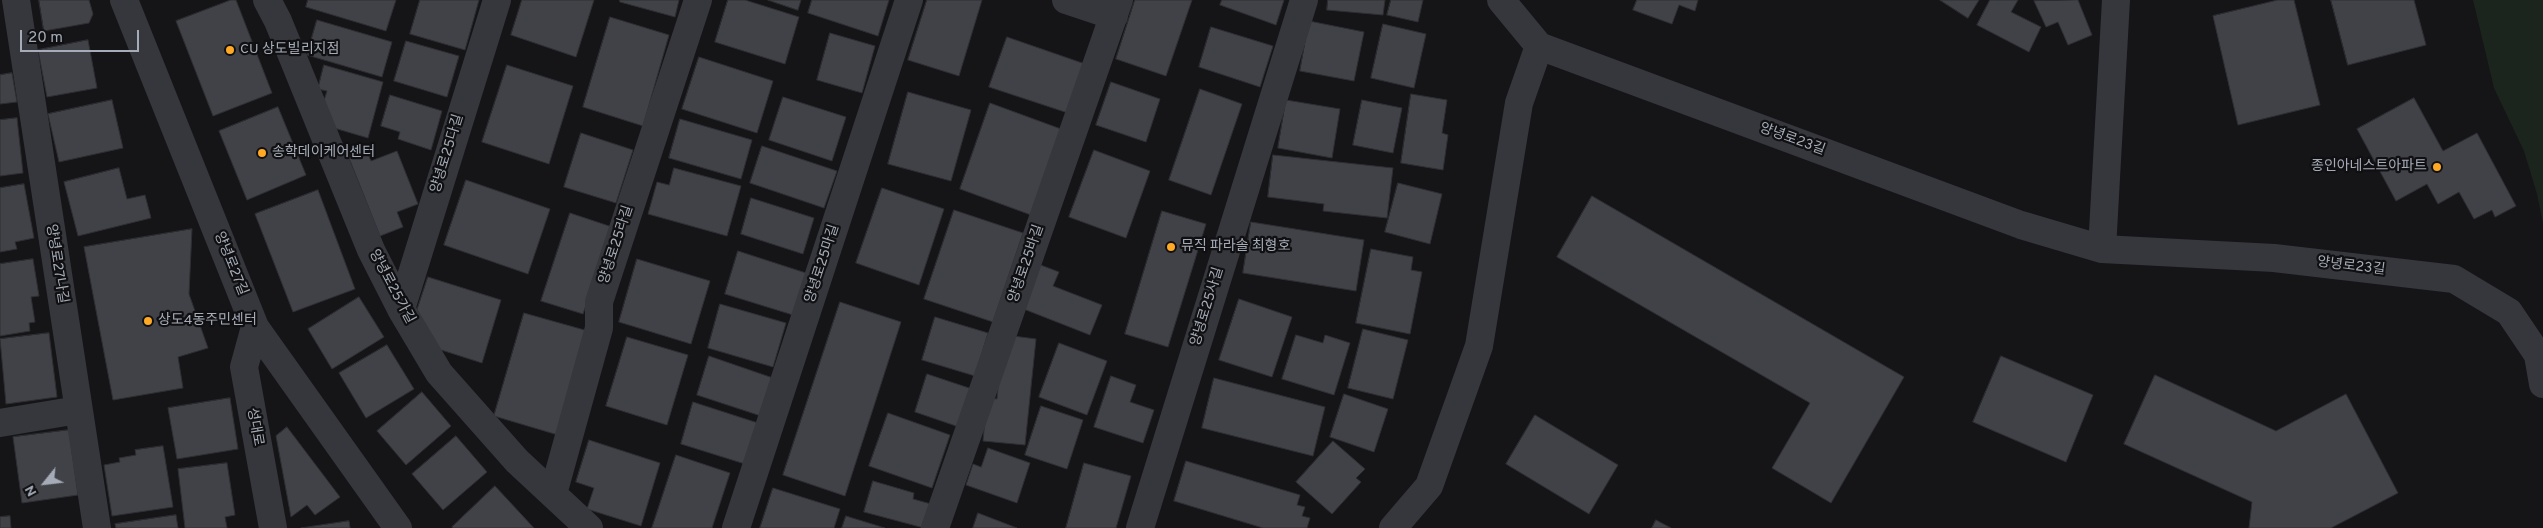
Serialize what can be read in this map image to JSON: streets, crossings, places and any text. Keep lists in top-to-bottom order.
{
  "streets": {
    "street": [
      "양녕로23길",
      "양녕로25다길",
      "양녕로25라길",
      "양녕로27나길",
      "양녕로27길",
      "양녕로25마길",
      "양녕로25바길",
      "양녕로25가길",
      "양녕로25사길",
      "성대로"
    ]
  },
  "crossings": [
    ["양녕로25다길", "양녕로25가길"],
    ["양녕로25라길", "양녕로25가길"],
    ["양녕로27길", "성대로"]
  ],
  "places": [
    "CU 상도빌리지점",
    "송학데이케어센터",
    "종인아네스트아파트",
    "뮤직 파라솔 최형호",
    "상도4동주민센터"
  ],
  "scale_bar": "20 m",
  "north": "bottom left"
}
